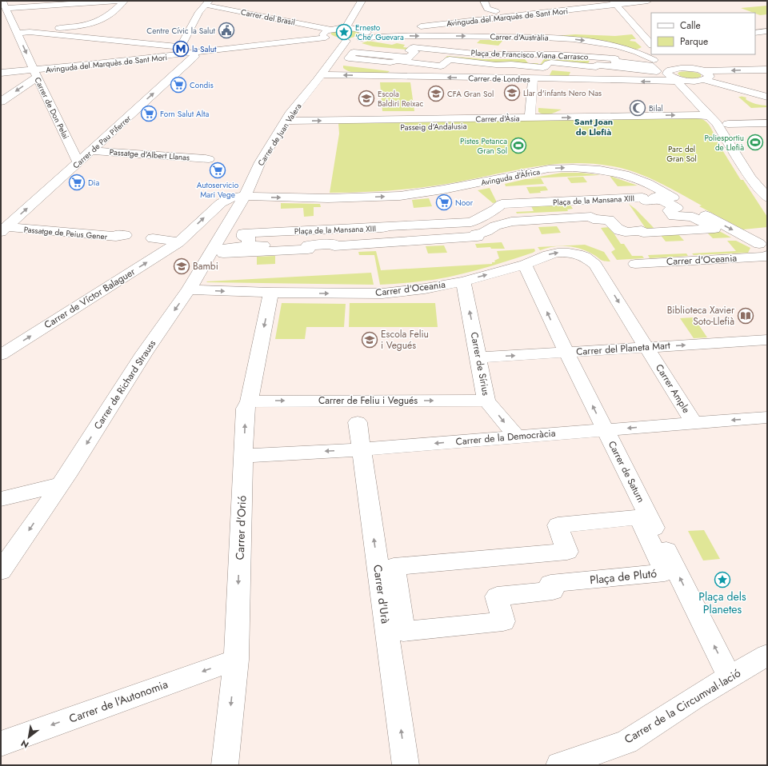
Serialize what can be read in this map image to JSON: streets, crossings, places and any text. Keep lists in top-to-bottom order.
{
  "streets": {
    "street": [
      "Carrer del Brasil",
      "Avinguda del Marquès de Sant Mori",
      "Carrer d'Austràlia",
      "Plaça de Francisco Viana Carrasco",
      "Carrer de Londres",
      "Carrer de Don Pelai",
      "Carrer d'Àsia",
      "Passeig d'Andalusia",
      "Carrer de Juan Valera",
      "Carrer de Pau Piferrer",
      "Passatge d'Albert Llanas",
      "Avinguda d'Àfrica",
      "Plaça de la Mansana XIII",
      "Passatge de Peius Gener",
      "Carrer d'Oceania",
      "Carrer de Víctor Balaguer",
      "Carrer del Planeta Mart",
      "Carrer de Sírius",
      "Carrer de Richard Strauss",
      "Carrer Ample",
      "Carrer de Feliu i Vegués",
      "Carrer de la Democràcia",
      "Carrer de Saturn",
      "Carrer d'Orió",
      "Plaça de Plutó",
      "Carrer d'Urà",
      "Carrer de l'Autonomia",
      "Carrer de la Circumval·lació"
    ]
  },
  "crossings": [
    ["Carrer del Brasil", "Carrer de Pau Piferrer"],
    ["Avinguda del Marquès de Sant Mori", "Carrer d'Austràlia"],
    ["Avinguda del Marquès de Sant Mori", "Carrer de Don Pelai"],
    ["Avinguda del Marquès de Sant Mori", "Carrer de Juan Valera"],
    ["Avinguda del Marquès de Sant Mori", "Carrer de Pau Piferrer"],
    ["Carrer d'Austràlia", "Carrer de Londres"],
    ["Carrer de Londres", "Carrer de Juan Valera"],
    ["Carrer de Don Pelai", "Carrer de Pau Piferrer"],
    ["Carrer d'Àsia", "Carrer de Juan Valera"],
    ["Carrer de Juan Valera", "Avinguda d'Àfrica"],
    ["Carrer de Juan Valera", "Carrer de Richard Strauss"],
    ["Carrer de Pau Piferrer", "Passatge d'Albert Llanas"],
    ["Carrer de Pau Piferrer", "Passatge de Peius Gener"],
    ["Avinguda d'Àfrica", "Carrer d'Oceania"],
    ["Avinguda d'Àfrica", "Carrer de Richard Strauss"],
    ["Carrer d'Oceania", "Carrer de Sírius"],
    ["Carrer d'Oceania", "Carrer de Richard Strauss"],
    ["Carrer d'Oceania", "Carrer Ample"],
    ["Carrer d'Oceania", "Carrer de Saturn"],
    ["Carrer d'Oceania", "Carrer d'Orió"],
    ["Carrer del Planeta Mart", "Carrer de Sírius"],
    ["Carrer del Planeta Mart", "Carrer Ample"],
    ["Carrer del Planeta Mart", "Carrer de Saturn"],
    ["Carrer de Sírius", "Carrer de Feliu i Vegués"],
    ["Carrer de Sírius", "Carrer de la Democràcia"],
    ["Carrer Ample", "Carrer de la Democràcia"],
    ["Carrer de Feliu i Vegués", "Carrer d'Orió"],
    ["Carrer de la Democràcia", "Carrer de Saturn"],
    ["Carrer de la Democràcia", "Carrer d'Orió"],
    ["Carrer de la Democràcia", "Carrer d'Urà"],
    ["Carrer de Saturn", "Carrer de la Circumval·lació"],
    ["Carrer d'Orió", "Carrer de l'Autonomia"]
  ],
  "one_way": [
    "Carrer d'Austràlia",
    "Carrer de Londres",
    "Carrer d'Àsia",
    "Carrer d'Oceania",
    "Carrer de Víctor Balaguer",
    "Carrer del Planeta Mart",
    "Carrer de Richard Strauss",
    "Carrer Ample",
    "Carrer de Feliu i Vegués",
    "Carrer de la Democràcia",
    "Carrer de Saturn",
    "Carrer d'Urà",
    "Carrer de l'Autonomia"
  ],
  "districts": ["Sant Joan de Llefià"],
  "parks": ["Parc del Gran Sol"],
  "places": {
    "public building": ["Centre Cívic la Salut"],
    "place": ["Ernesto 'Che' Guevara", "Plaça dels Planetes"],
    "metro station": ["la Salut"],
    "supermarket": [
      "Condis",
      "Forn Salut Alta",
      "Autoservicio Mari Vege",
      "Dia",
      "Noor"
    ],
    "school or university": [
      "Llar d'infants Nero Nas",
      "CFA Gran Sol",
      "Escola Baldiri Reixac",
      "Bambi",
      "Escola Feliu i Vegués"
    ],
    "mosque": ["Bilal"],
    "sports": ["Poliesportiu de Llefià", "Pistes Petanca Gran Sol"],
    "library": ["Biblioteca Xavier Soto-Llefià"]
  },
  "legend": ["Calle", "Parque"],
  "north": "bottom left"
}
